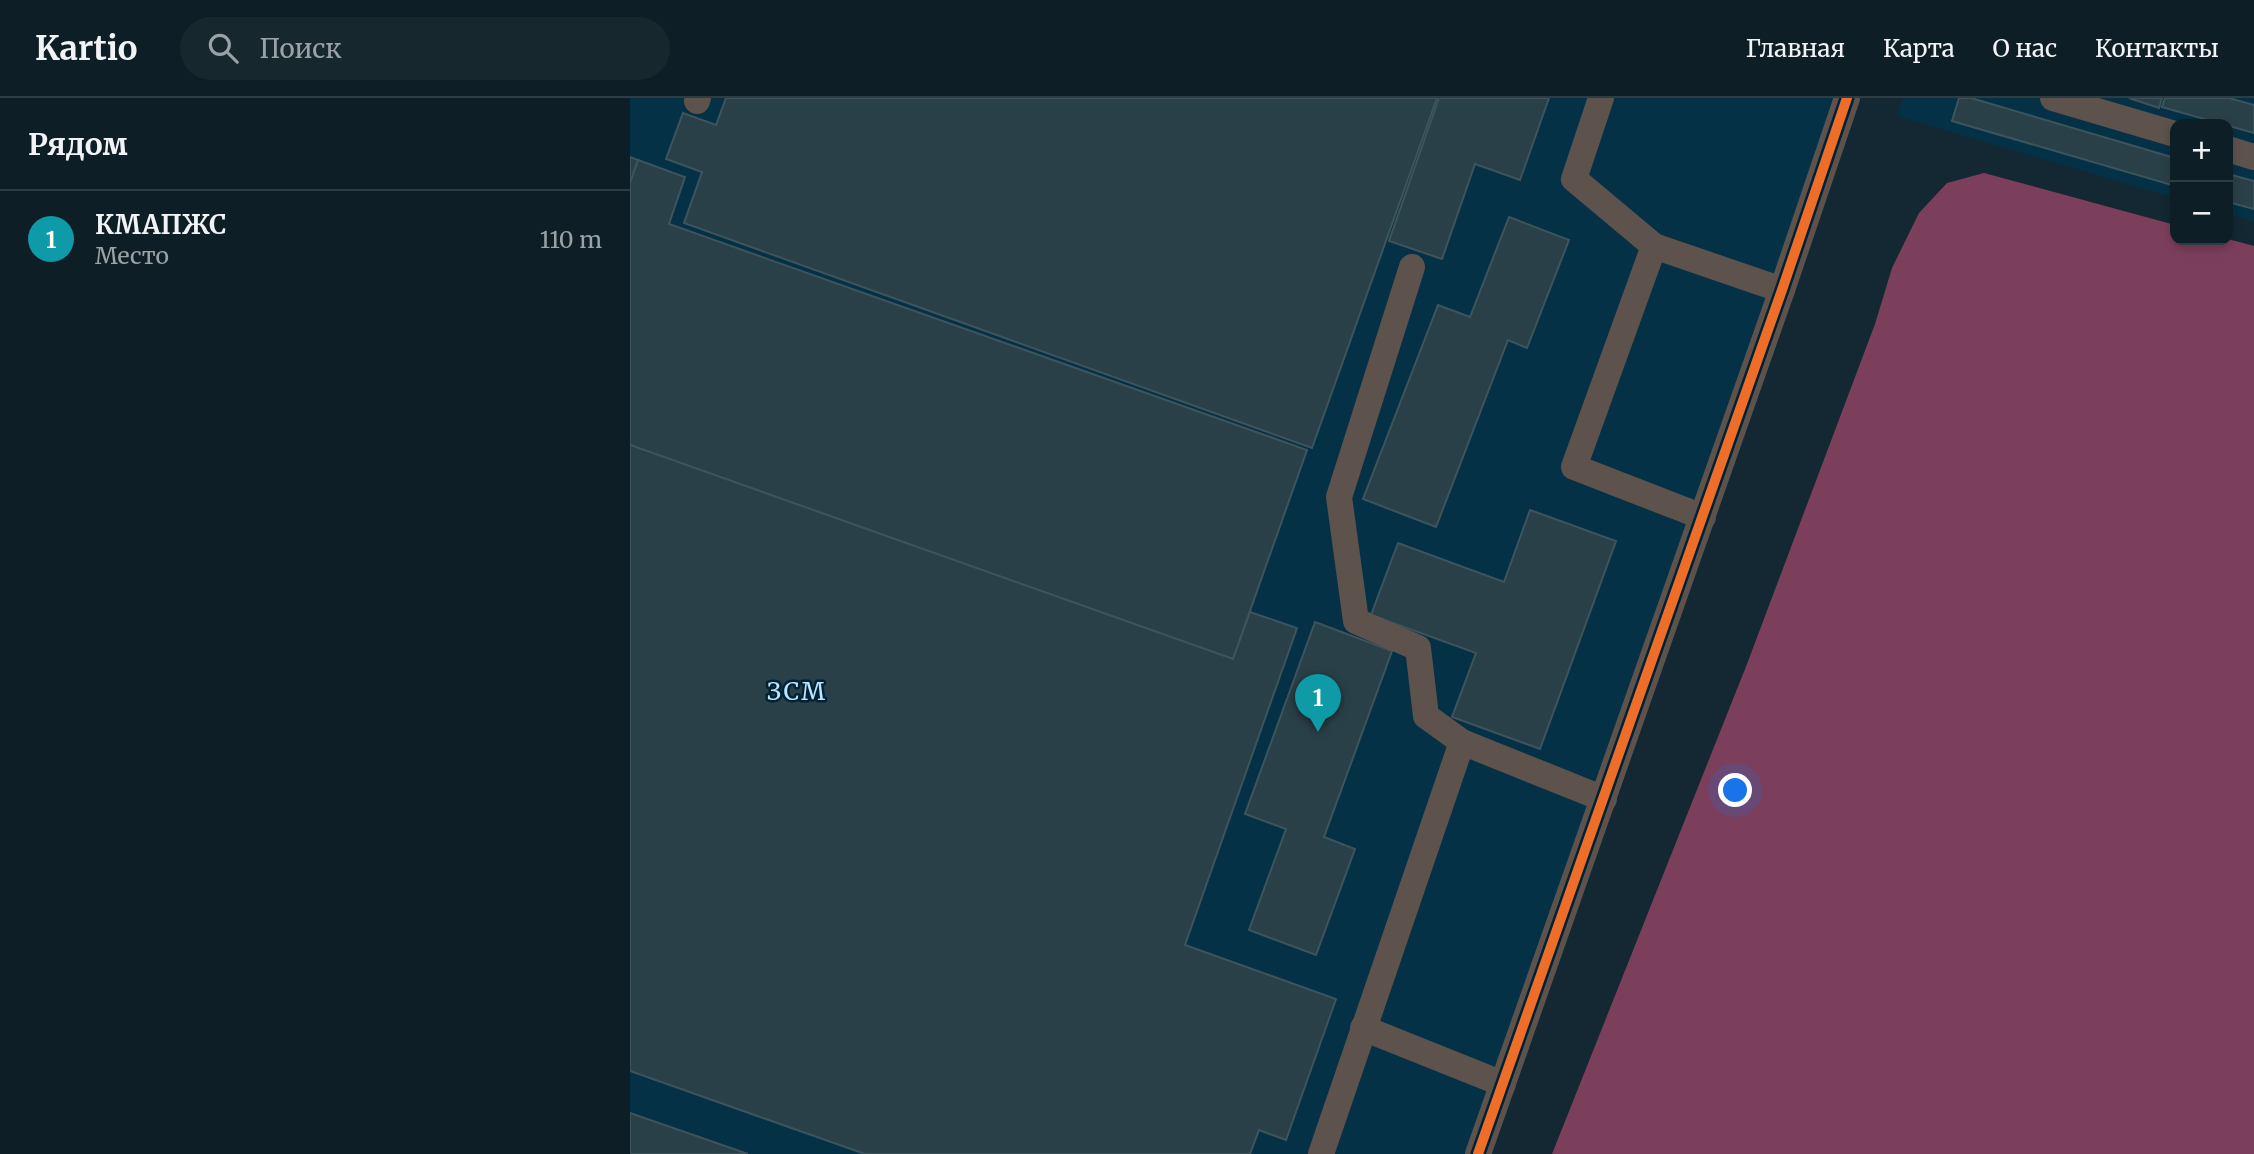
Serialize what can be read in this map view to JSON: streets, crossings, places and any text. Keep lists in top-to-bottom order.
{
  "districts": ["ЗСМ"],
  "page": {
    "header": "Kartio",
    "search": "Поиск",
    "nav": [
      "Главная",
      "Карта",
      "О нас",
      "Контакты"
    ],
    "heading": "Рядом",
    "map_buttons": ["+", "−"],
    "list": [
      {
        "mark": "1",
        "name": "КМАПЖС",
        "note": "Место",
        "value": "110 m"
      }
    ],
    "pins": "1"
  }
}
